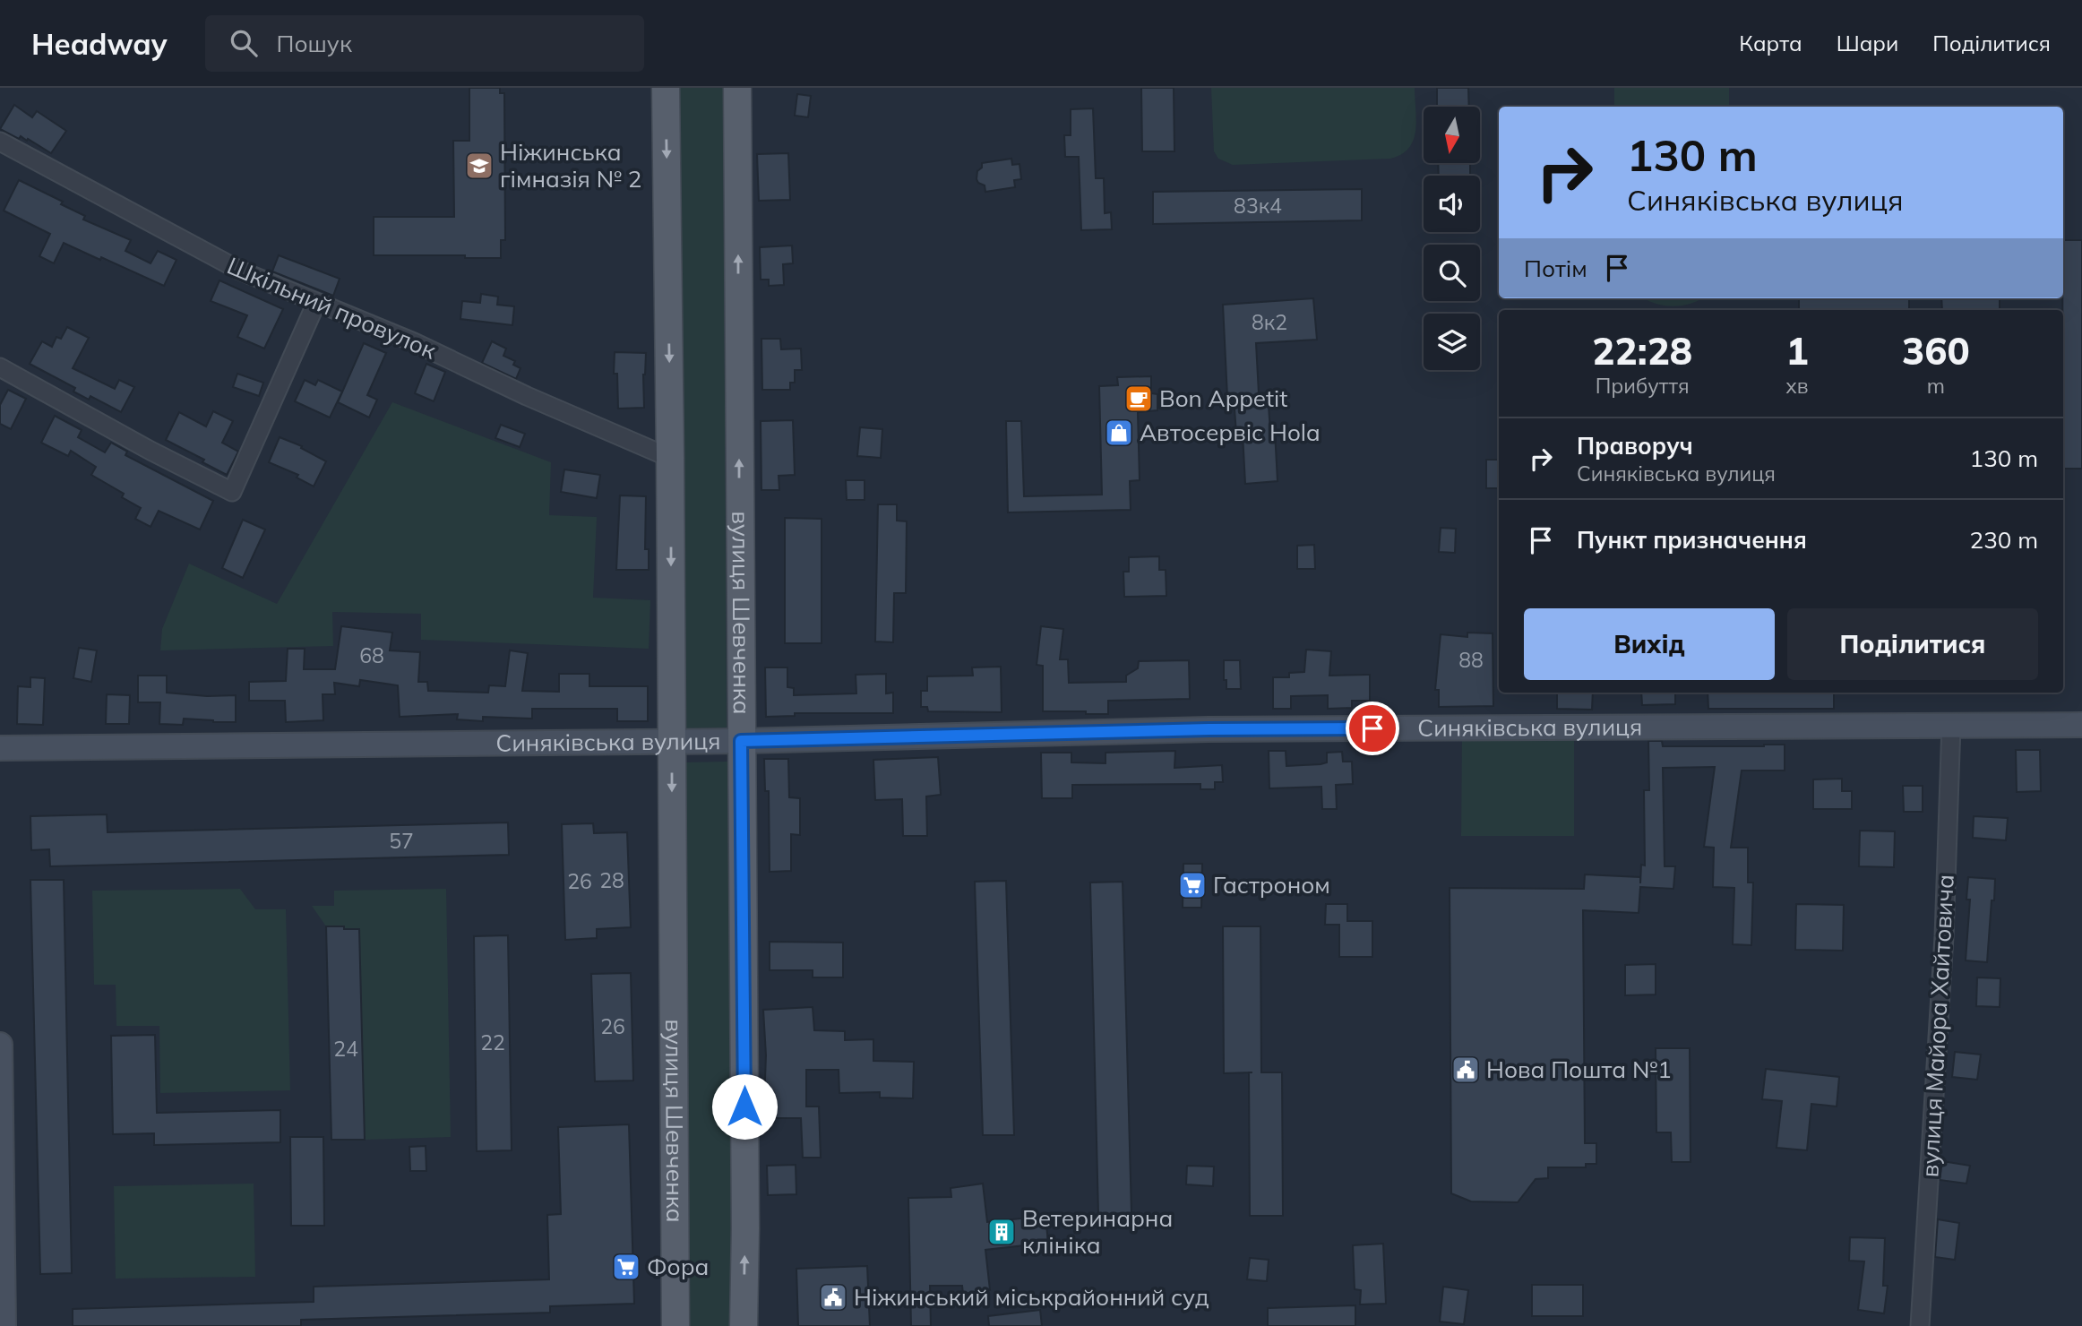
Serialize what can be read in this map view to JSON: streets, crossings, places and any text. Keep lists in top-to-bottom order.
{
  "streets": {
    "main road": ["вулиця Шевченка"],
    "street": ["Шкільний провулок", "Синяківська вулиця", "вулиця Майора Хайтовича"]
  },
  "crossings": [
    ["Шкільний провулок", "вулиця Шевченка"],
    ["вулиця Шевченка", "Синяківська вулиця"],
    ["Синяківська вулиця", "вулиця Майора Хайтовича"]
  ],
  "places": {
    "school or university": ["Ніжинська гімназія № 2"],
    "cafe": ["Bon Appetit"],
    "shop": ["Автосервіс Hola"],
    "supermarket": ["Гастроном", "Фора"],
    "public building": ["Нова Пошта №1", "Ніжинський міськрайонний суд"],
    "building": ["Ветеринарна клініка"]
  },
  "house_numbers": [
    "83к4",
    "8к2",
    "68",
    "88",
    "57",
    "28",
    "26",
    "26",
    "22",
    "24"
  ],
  "north": "bottom",
  "page": {
    "header": "Headway",
    "search": "Пошук",
    "nav": ["Карта", "Шари", "Поділитися"],
    "turn": ["130 m", "Синяківська вулиця"],
    "then": "Потім",
    "eta": [
      "22:28",
      "Прибуття",
      "1",
      "хв",
      "360",
      "m"
    ],
    "list": [
      {
        "name": "Праворуч",
        "note": "Синяківська вулиця",
        "value": "130 m"
      },
      {
        "name": "Пункт призначення",
        "value": "230 m"
      }
    ],
    "buttons": ["Вихід", "Поділитися"]
  }
}
